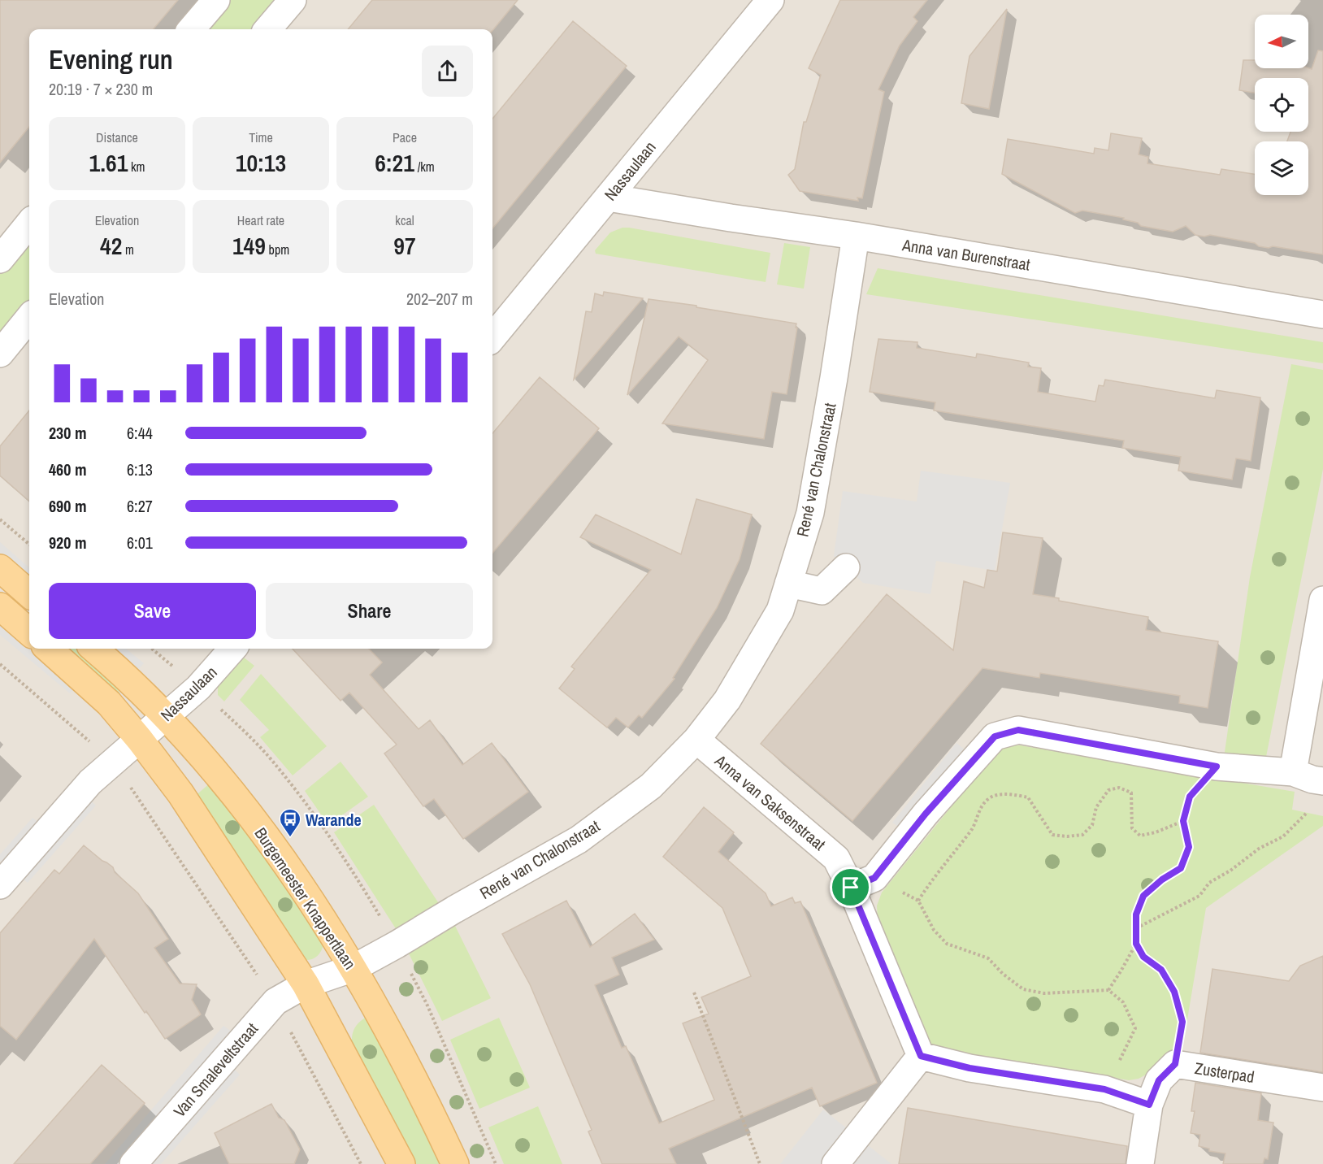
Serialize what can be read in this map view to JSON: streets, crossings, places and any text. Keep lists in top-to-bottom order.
{
  "streets": {
    "main road": ["Burgemeester Knappertlaan"],
    "street": [
      "Nassaulaan",
      "Anna van Burenstraat",
      "René van Chalonstraat",
      "Anna van Saksenstraat",
      "Van Smaleveltstraat",
      "Zusterpad"
    ]
  },
  "crossings": [
    ["Nassaulaan", "Anna van Burenstraat"],
    ["Nassaulaan", "Burgemeester Knappertlaan"],
    ["Anna van Burenstraat", "René van Chalonstraat"],
    ["René van Chalonstraat", "Anna van Saksenstraat"],
    ["René van Chalonstraat", "Burgemeester Knappertlaan"],
    ["René van Chalonstraat", "Van Smaleveltstraat"]
  ],
  "places": {
    "bus stop": ["Warande"]
  },
  "north": "left",
  "page": {
    "heading": ["Evening run", "20:19 · 7 × 230 m"],
    "stats": [
      ["Distance", "1.61 km"],
      ["Time", "10:13"],
      ["Pace", "6:21 /km"],
      ["Elevation", "42 m"],
      ["Heart rate", "149 bpm"],
      ["kcal", "97"]
    ],
    "chart": ["Elevation", "202–207 m"],
    "list": [
      {
        "name": "230 m",
        "note": "6:44"
      },
      {
        "name": "460 m",
        "note": "6:13"
      },
      {
        "name": "690 m",
        "note": "6:27"
      },
      {
        "name": "920 m",
        "note": "6:01"
      }
    ],
    "buttons": ["Save", "Share"]
  }
}
